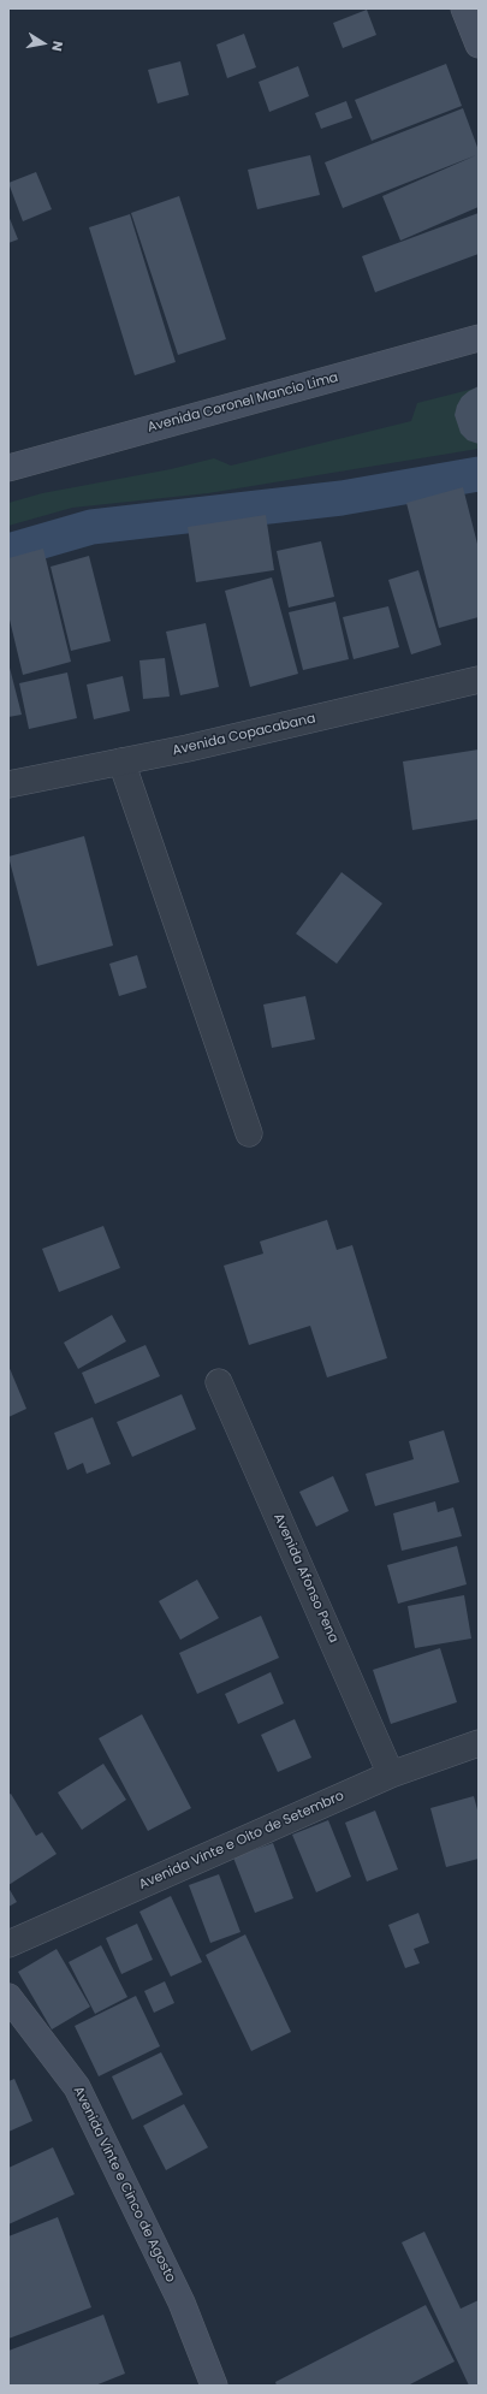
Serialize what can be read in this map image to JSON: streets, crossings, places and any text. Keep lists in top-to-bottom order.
{
  "streets": {
    "main road": ["Avenida Coronel Mancio Lima", "Avenida Vinte e Cinco de Agosto"],
    "street": ["Avenida Copacabana", "Avenida Afonso Pena", "Avenida Vinte e Oito de Setembro"]
  },
  "crossings": [
    ["Avenida Afonso Pena", "Avenida Vinte e Oito de Setembro"]
  ],
  "north": "right"
}
